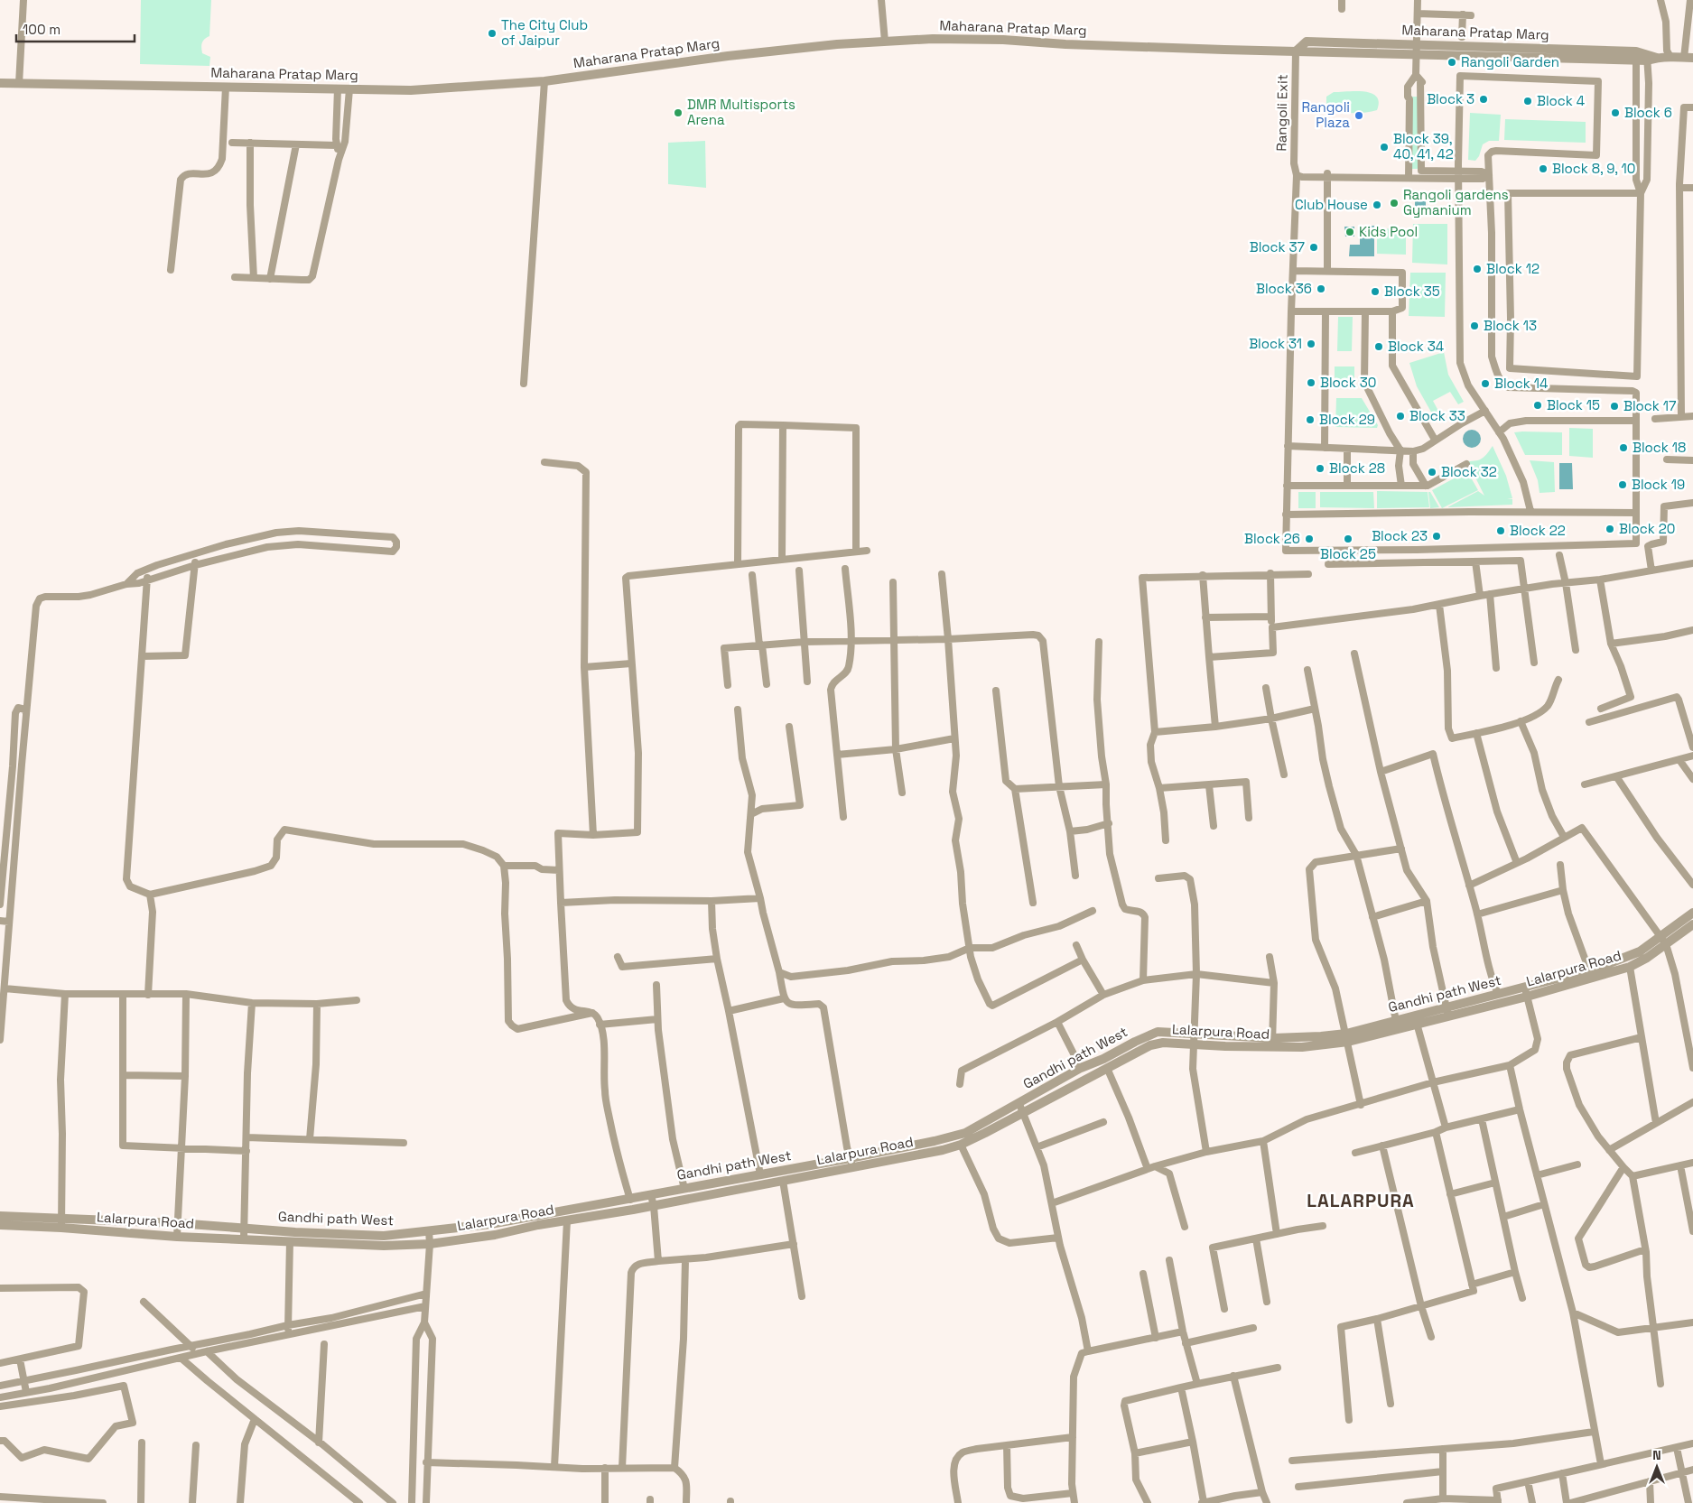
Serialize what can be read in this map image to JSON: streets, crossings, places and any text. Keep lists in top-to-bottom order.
{
  "streets": {
    "street": [
      "Maharana Pratap Marg",
      "Rangoli Exit",
      "Lalarpura Road",
      "Gandhi path West"
    ]
  },
  "crossings": [
    ["Maharana Pratap Marg", "Rangoli Exit"],
    ["Lalarpura Road", "Gandhi path West"]
  ],
  "districts": ["LALARPURA"],
  "places": [
    "The City Club of Jaipur",
    "Rangoli Garden",
    "Block 3",
    "Block 4",
    "DMR Multisports Arena",
    "Block 6",
    "Rangoli Plaza",
    "Block 39, 40, 41, 42",
    "Block 8, 9, 10",
    "Rangoli gardens Gymanium",
    "Club House",
    "Kids Pool",
    "Block 37",
    "Block 12",
    "Block 36",
    "Block 35",
    "Block 13",
    "Block 31",
    "Block 34",
    "Block 30",
    "Block 14",
    "Block 15",
    "Block 17",
    "Block 33",
    "Block 29",
    "Block 18",
    "Block 28",
    "Block 32",
    "Block 19",
    "Block 20",
    "Block 22",
    "Block 23",
    "Block 26",
    "Block 25"
  ],
  "scale_bar": "100 m",
  "north": "top"
}
